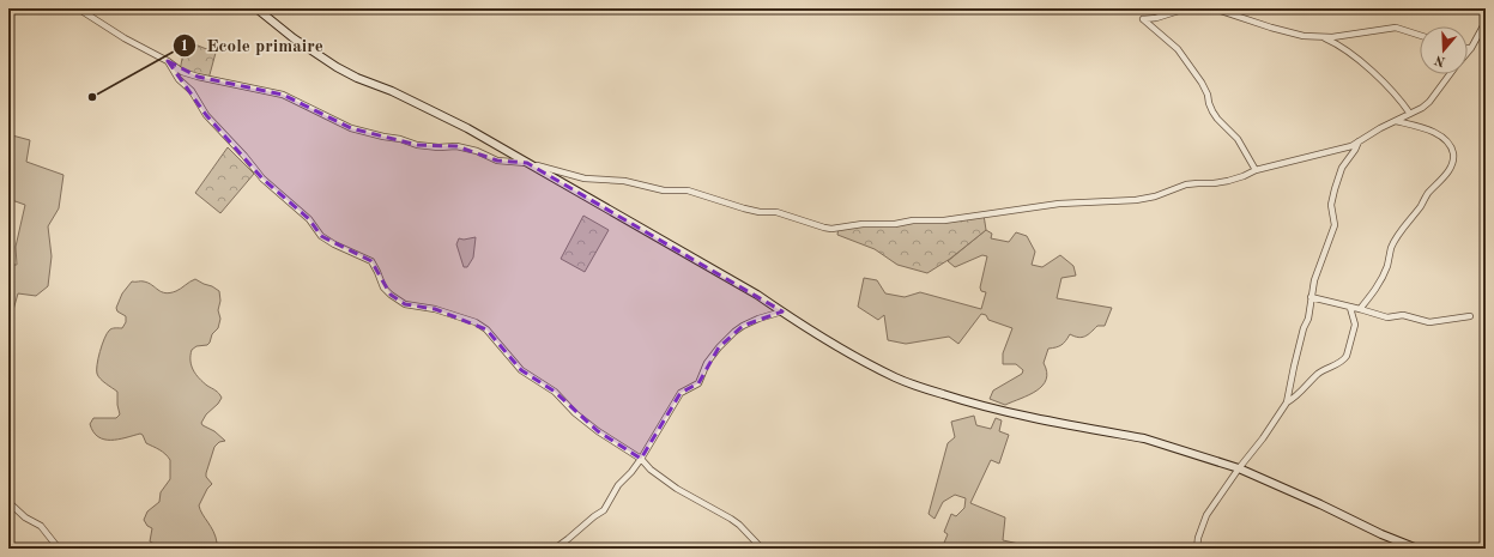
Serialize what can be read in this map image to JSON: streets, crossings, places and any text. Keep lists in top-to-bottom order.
{
  "places": ["Ecole primaire"],
  "north": "bottom"
}
